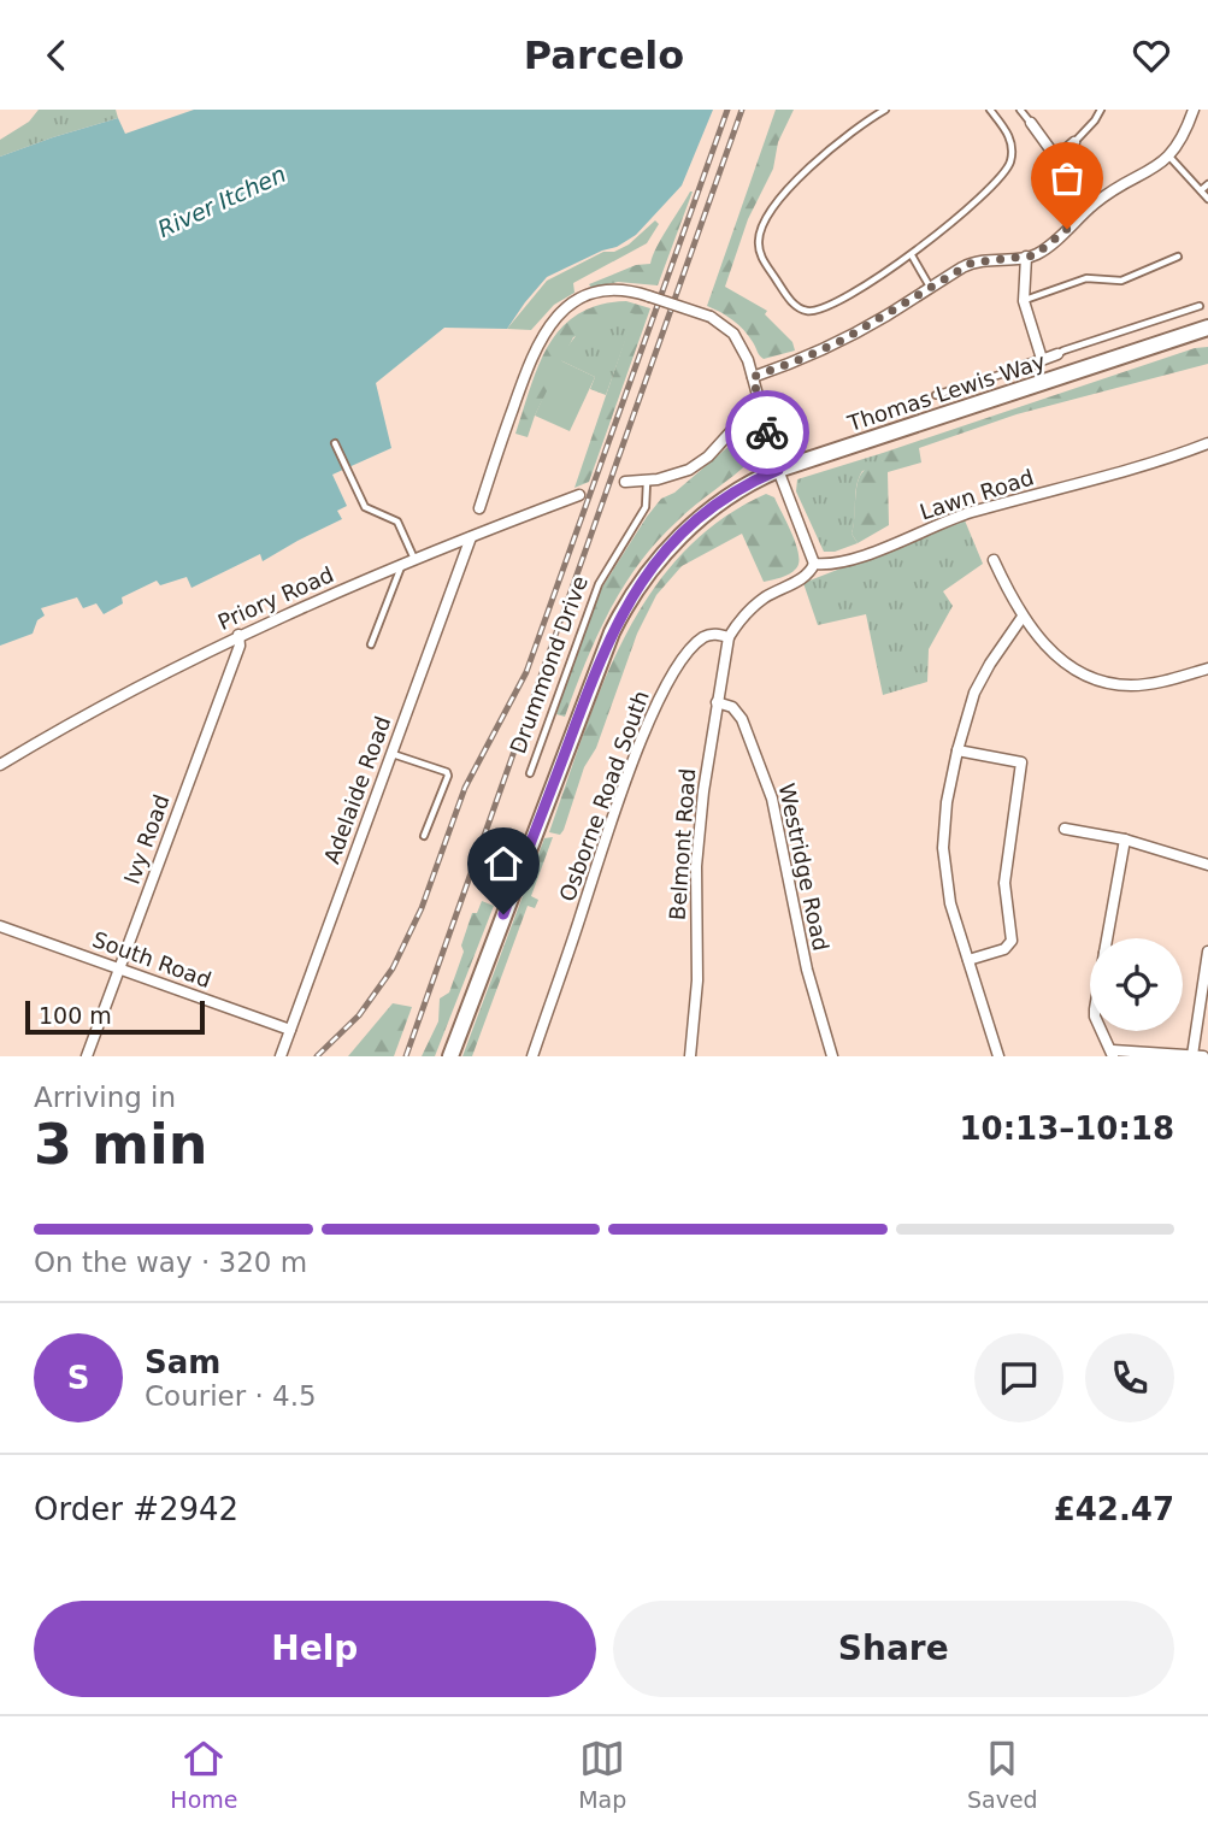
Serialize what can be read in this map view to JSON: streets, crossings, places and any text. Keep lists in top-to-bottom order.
{
  "streets": {
    "main road": ["Thomas Lewis Way"],
    "street": [
      "Lawn Road",
      "Priory Road",
      "Adelaide Road",
      "Osborne Road South",
      "Ivy Road",
      "Belmont Road",
      "Westridge Road",
      "South Road"
    ],
    "lane": ["Drummond Drive"]
  },
  "crossings": [
    ["Lawn Road", "Osborne Road South"],
    ["Lawn Road", "Belmont Road"],
    ["Priory Road", "Adelaide Road"],
    ["Priory Road", "Ivy Road"],
    ["Adelaide Road", "South Road"],
    ["Osborne Road South", "Belmont Road"],
    ["Ivy Road", "South Road"],
    ["Belmont Road", "Westridge Road"]
  ],
  "water": ["River Itchen"],
  "scale_bar": "100 m",
  "page": {
    "header": "Parcelo",
    "scale": "100 m",
    "heading": ["3 min", "Arriving in", "10:13–10:18"],
    "panel": [
      "Sam",
      "Courier · 4.5",
      "Order #2942",
      "£42.47"
    ],
    "bar": "On the way · 320 m",
    "round": "S",
    "buttons": ["Help", "Share"],
    "tabs": ["Home", "Map", "Saved"]
  }
}
